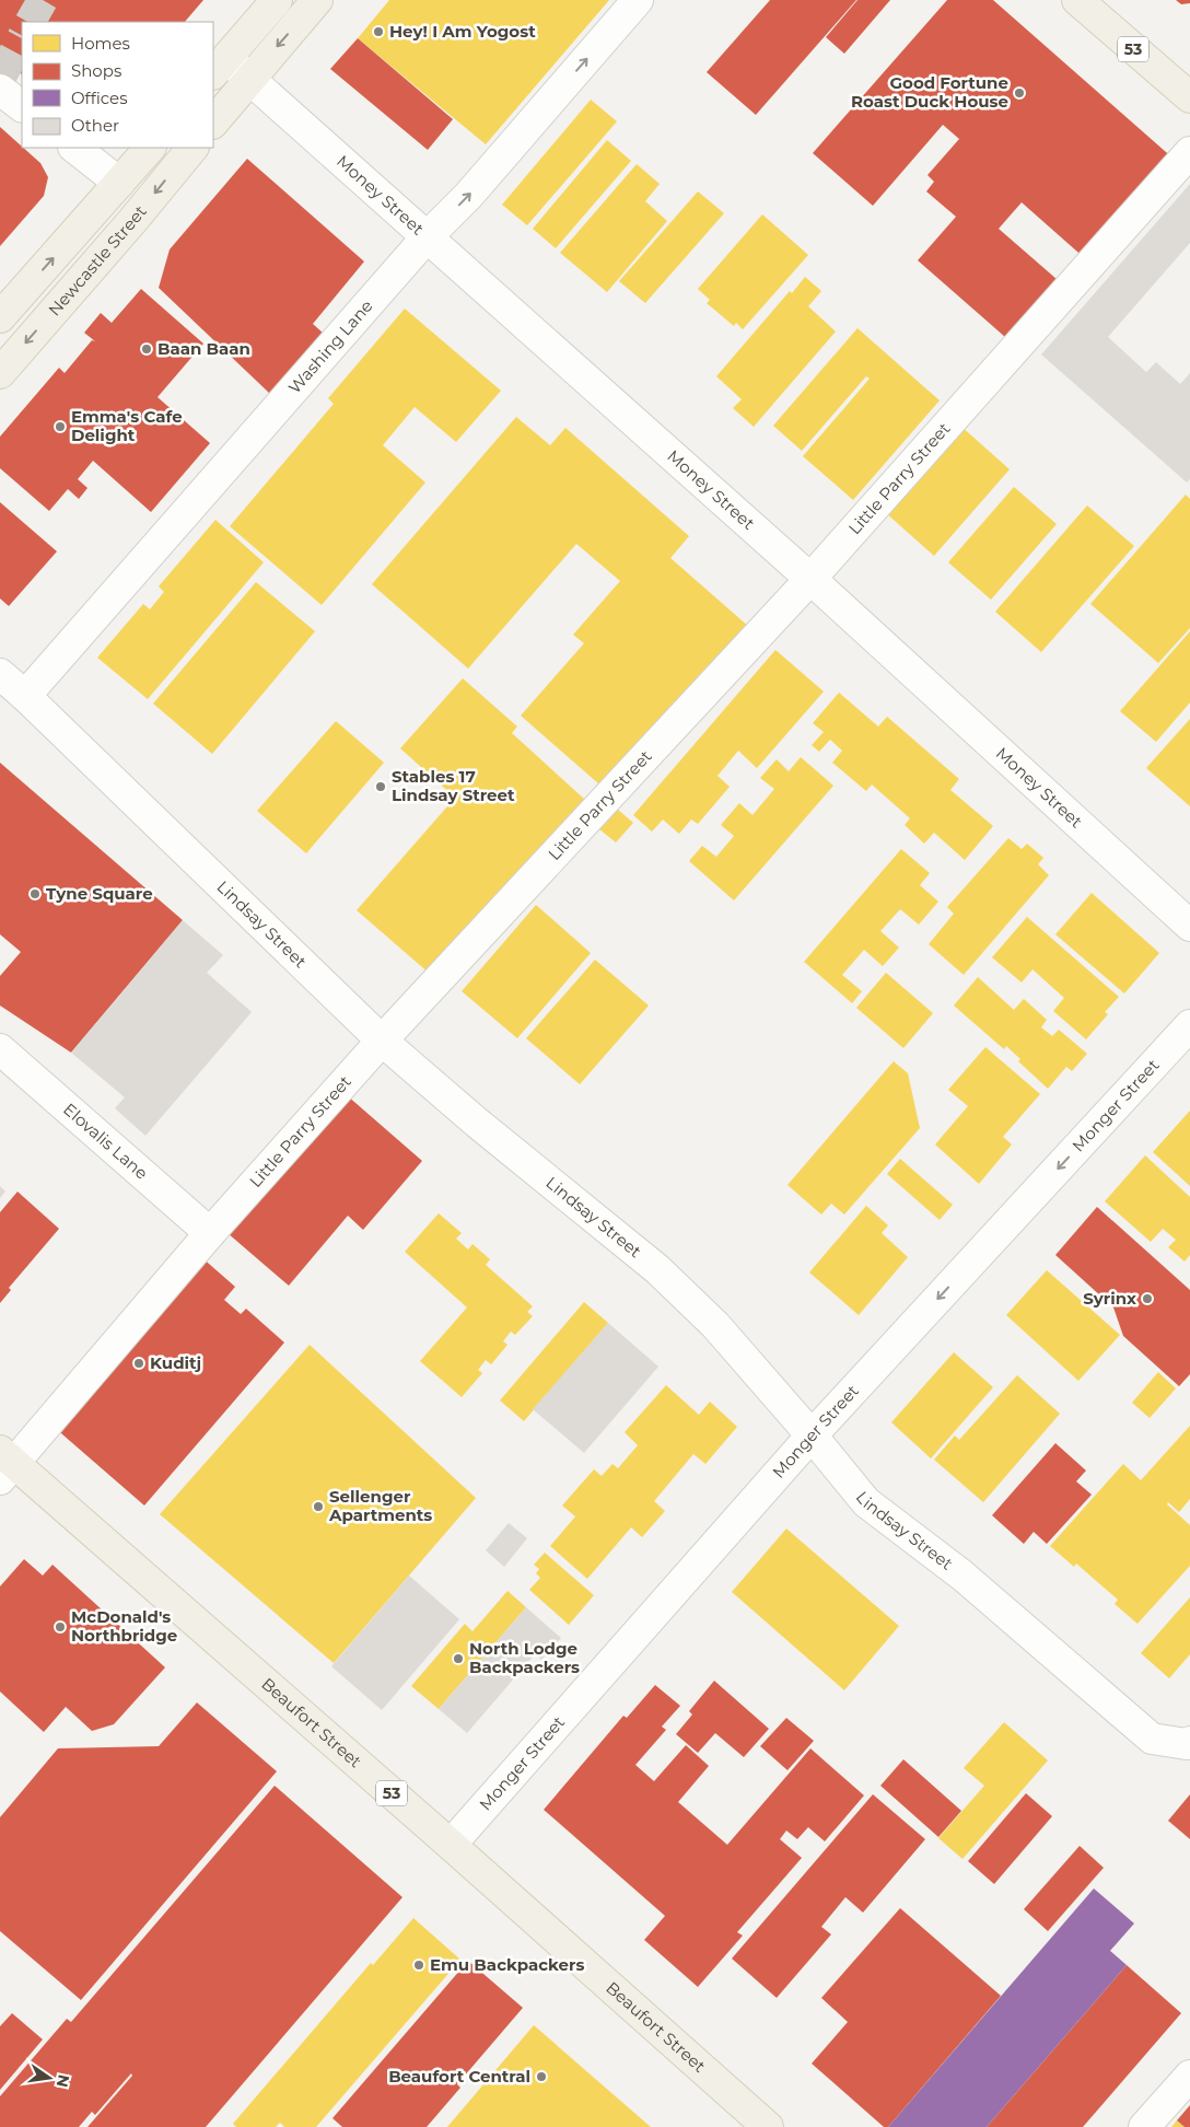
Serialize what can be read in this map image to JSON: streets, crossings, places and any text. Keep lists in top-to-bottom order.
{
  "streets": {
    "main road": ["53", "Newcastle Street", "Beaufort Street"],
    "street": [
      "Money Street",
      "Washing Lane",
      "Little Parry Street",
      "Lindsay Street",
      "Monger Street",
      "Elovalis Lane"
    ]
  },
  "crossings": [
    ["Money Street", "Washing Lane"],
    ["Money Street", "Little Parry Street"],
    ["Washing Lane", "Lindsay Street"],
    ["Little Parry Street", "Lindsay Street"],
    ["Little Parry Street", "Elovalis Lane"],
    ["Little Parry Street", "Beaufort Street"],
    ["Lindsay Street", "Monger Street"],
    ["Monger Street", "Beaufort Street"]
  ],
  "one_way": ["Monger Street"],
  "places": [
    "Hey! I Am Yogost",
    "Good Fortune Roast Duck House",
    "Baan Baan",
    "Emma's Cafe Delight",
    "Stables 17 Lindsay Street",
    "Tyne Square",
    "Syrinx",
    "Kuditj",
    "Sellenger Apartments",
    "McDonald's Northbridge",
    "North Lodge Backpackers",
    "Emu Backpackers",
    "Beaufort Central"
  ],
  "legend": [
    "Homes",
    "Shops",
    "Offices",
    "Other"
  ],
  "north": "right"
}
